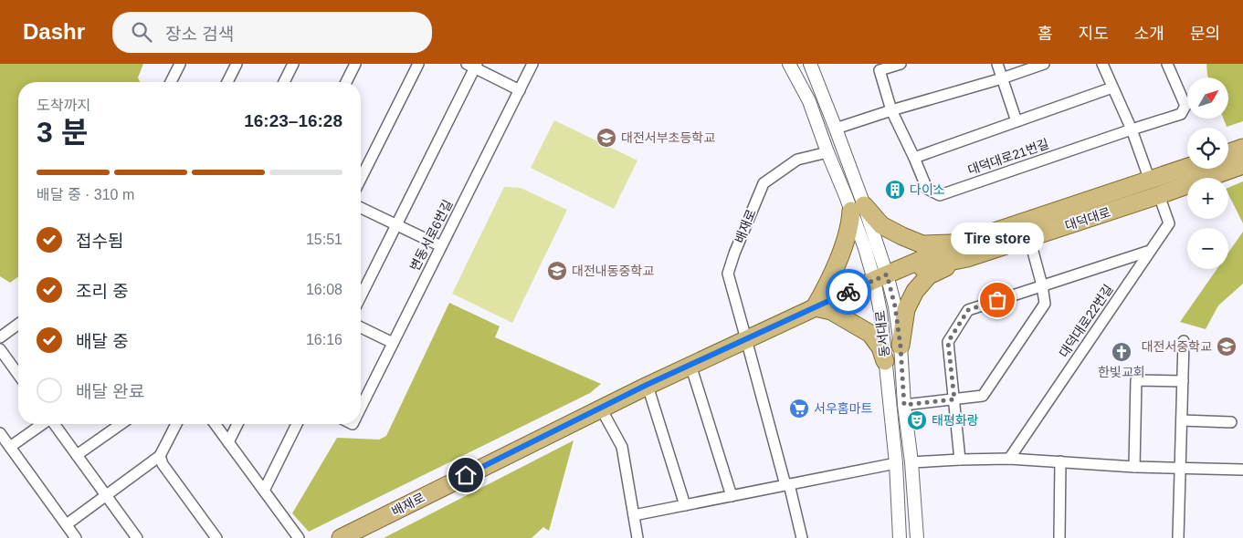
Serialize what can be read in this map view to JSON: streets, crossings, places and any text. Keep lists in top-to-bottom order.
{
  "streets": {
    "main road": ["대덕대로", "배재로"],
    "street": [
      "대덕대로21번길",
      "변동서로6번길",
      "대덕대로22번길",
      "동서대로"
    ]
  },
  "crossings": [
    ["대덕대로", "배재로"],
    ["대덕대로", "대덕대로22번길"],
    ["대덕대로", "동서대로"],
    ["배재로", "동서대로"]
  ],
  "places": {
    "school or university": ["대전서부초등학교", "대전내동중학교", "대전서중학교"],
    "building": ["다이소"],
    "other": ["Tire store"],
    "church": ["한빛교회"],
    "supermarket": ["서우홈마트"],
    "theatre": ["태평화랑"]
  },
  "north": "top right",
  "page": {
    "header": "Dashr",
    "search": "장소 검색",
    "nav": [
      "홈",
      "지도",
      "소개",
      "문의"
    ],
    "map_buttons": ["+", "−"],
    "heading": ["3 분", "도착까지", "16:23–16:28"],
    "bar": "배달 중 · 310 m",
    "list": [
      ["접수됨", "15:51"],
      ["조리 중", "16:08"],
      ["배달 중", "16:16"],
      "배달 완료"
    ],
    "bubble": "Tire store"
  }
}
